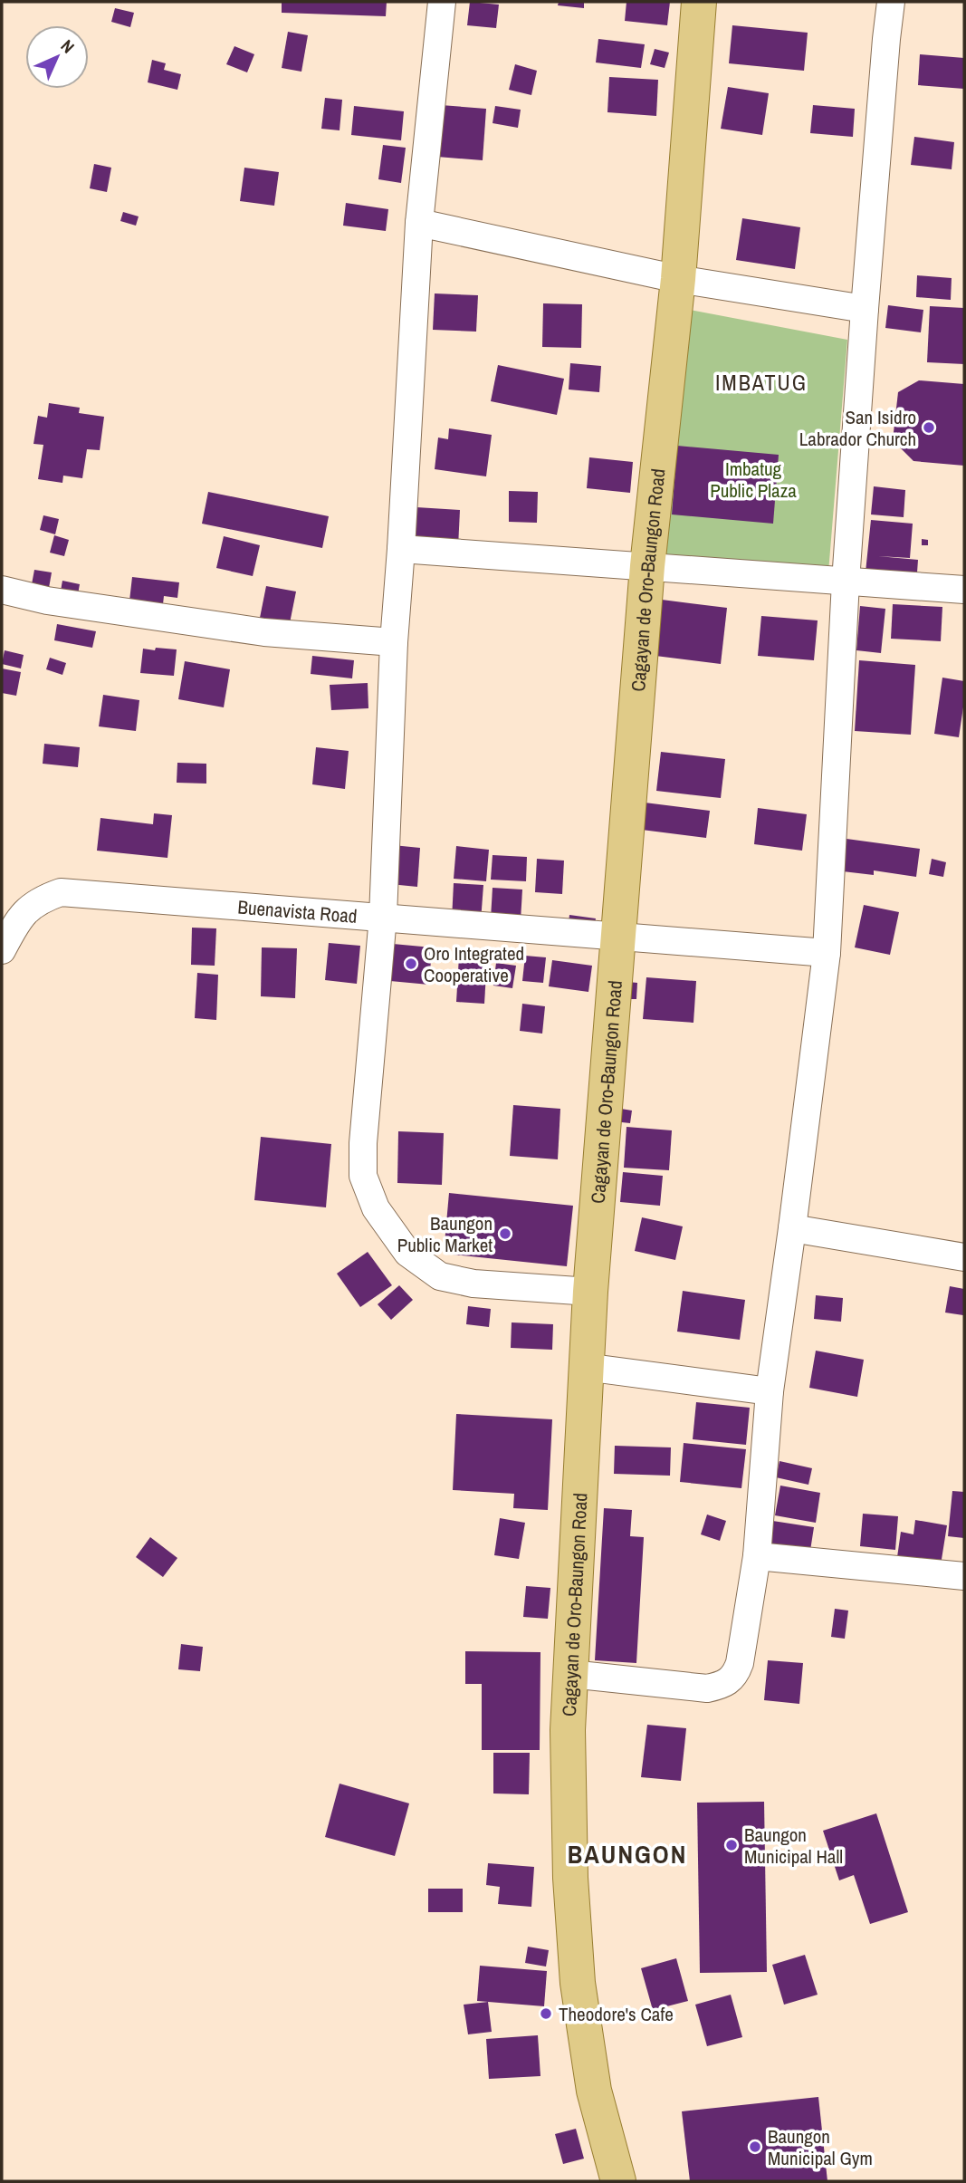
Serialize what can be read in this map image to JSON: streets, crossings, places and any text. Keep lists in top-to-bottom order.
{
  "streets": {
    "main road": ["Cagayan de Oro-Baungon Road"],
    "street": ["Buenavista Road"]
  },
  "crossings": [
    ["Cagayan de Oro-Baungon Road", "Buenavista Road"]
  ],
  "districts": ["IMBATUG", "BAUNGON"],
  "parks": ["Imbatug Public Plaza"],
  "places": [
    "San Isidro Labrador Church",
    "Oro Integrated Cooperative",
    "Baungon Public Market",
    "Baungon Municipal Hall",
    "Theodore's Cafe",
    "Baungon Municipal Gym"
  ],
  "north": "top right"
}
